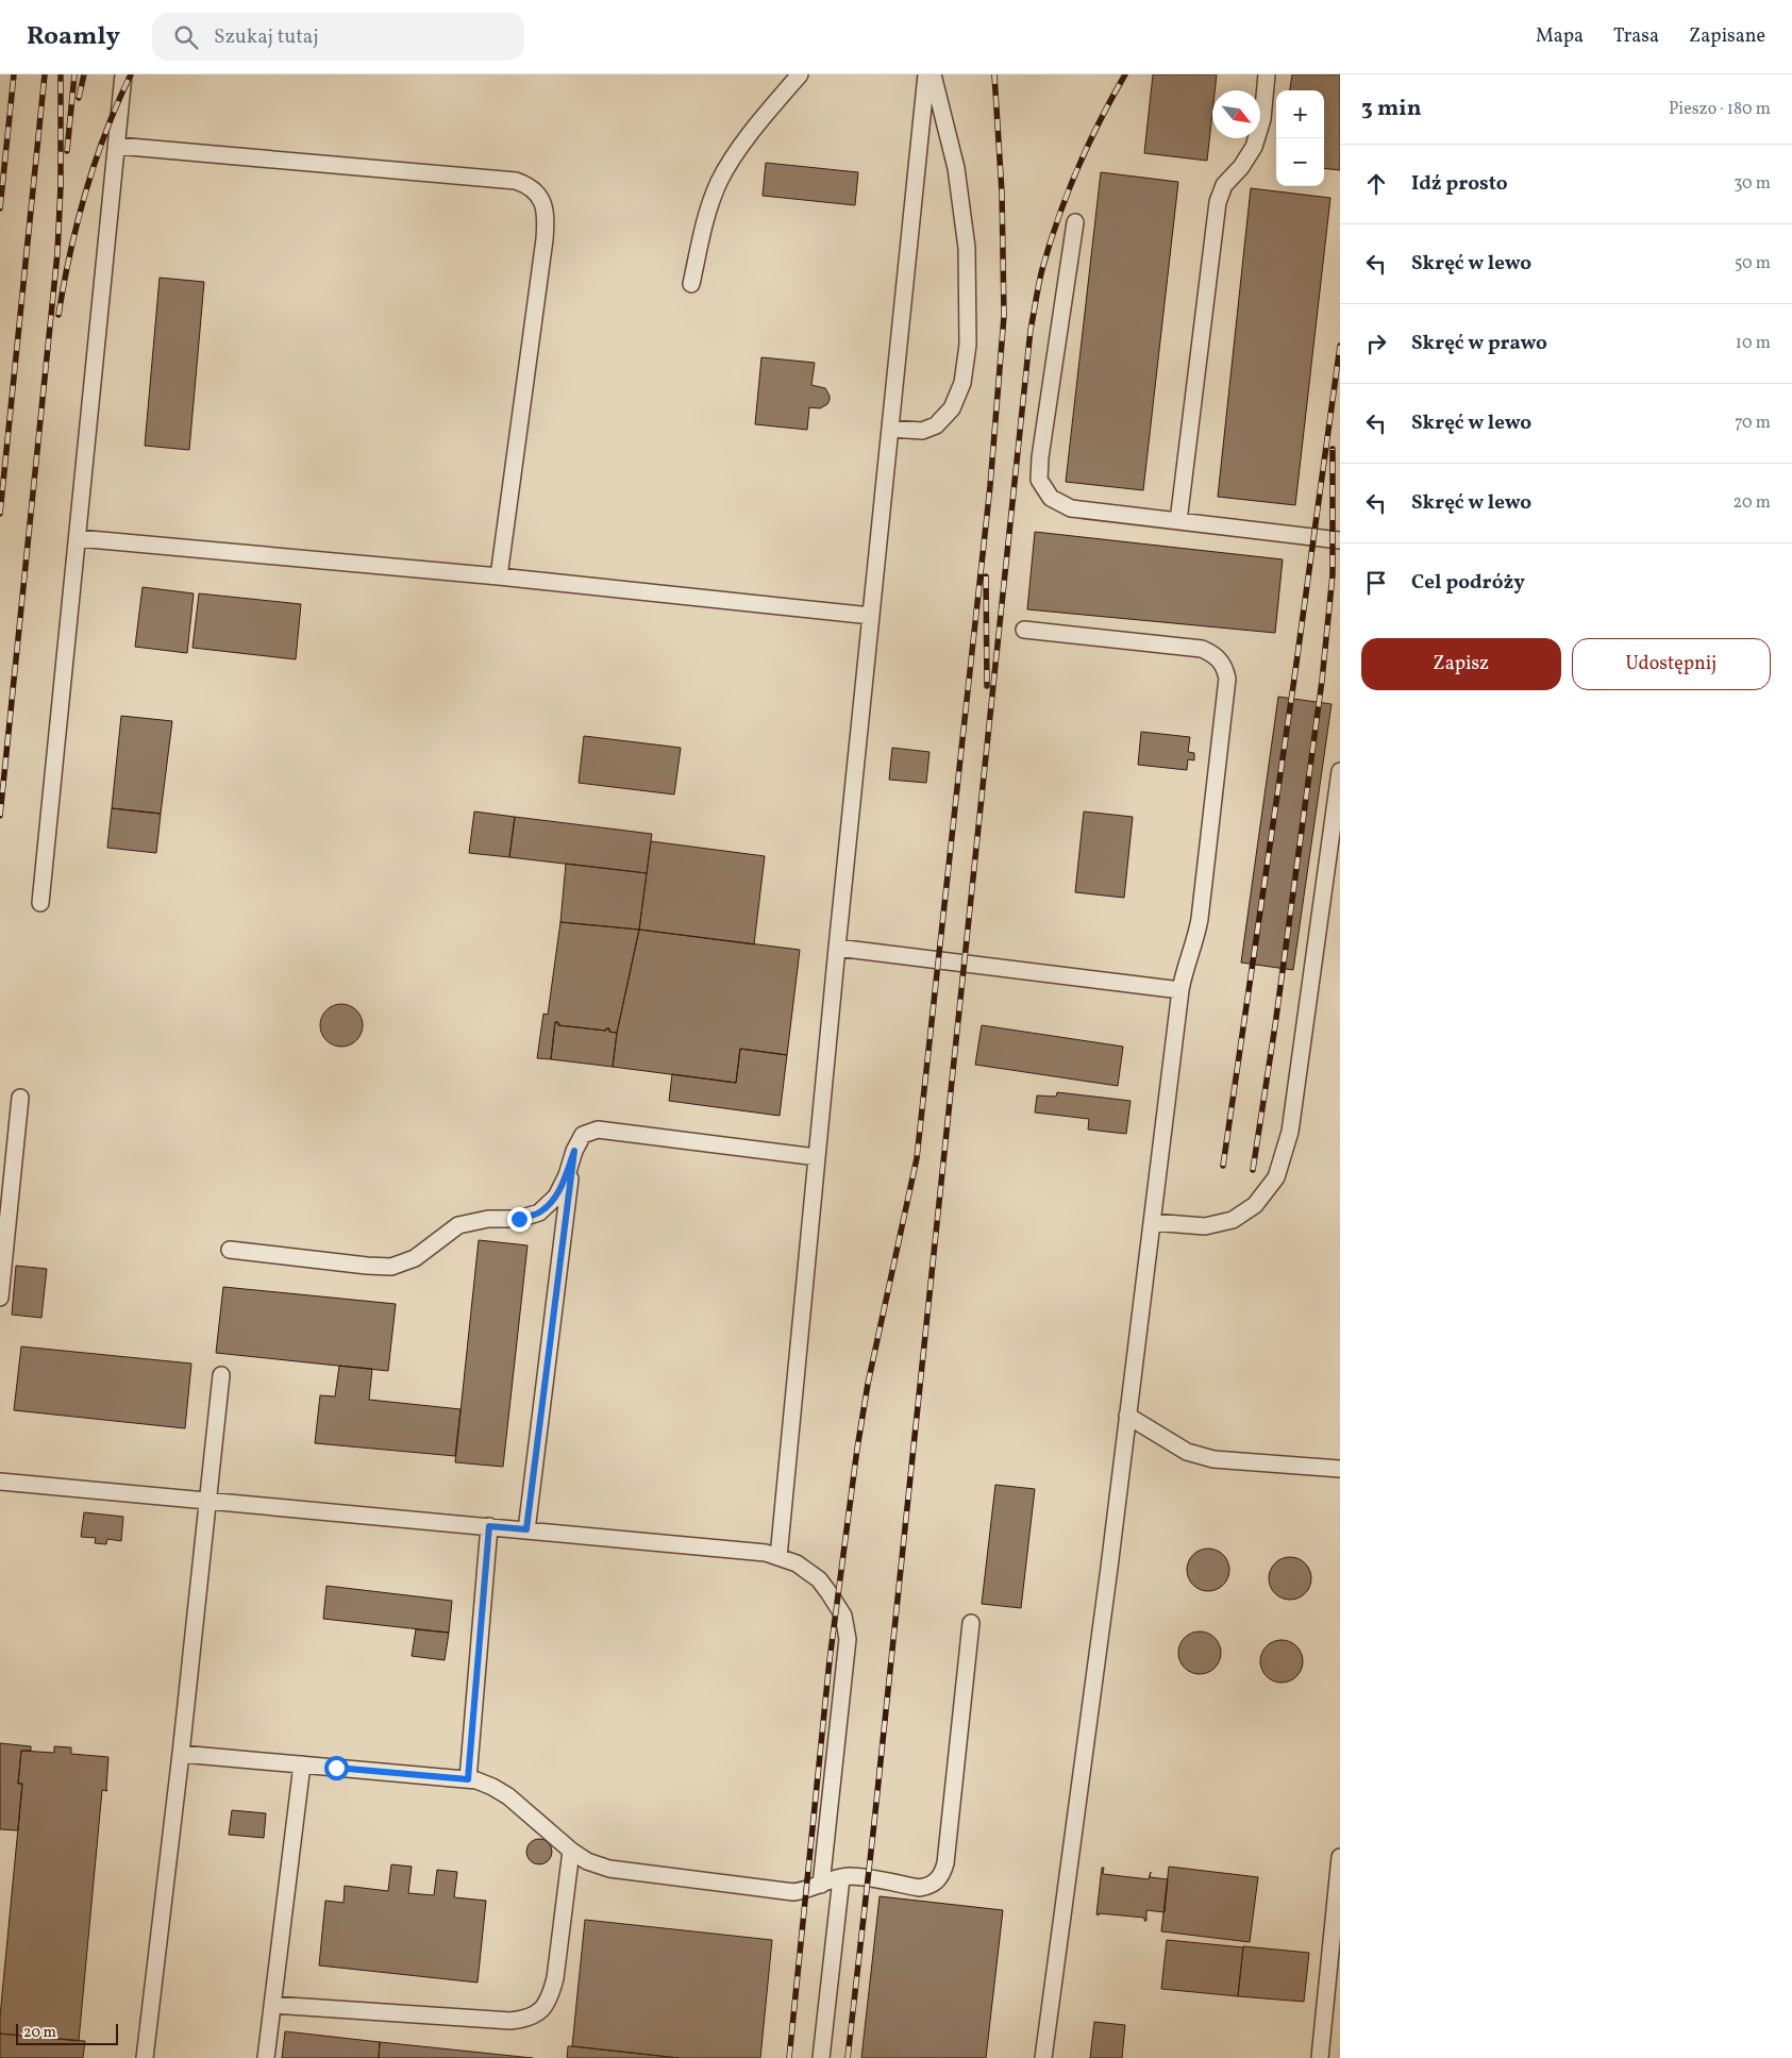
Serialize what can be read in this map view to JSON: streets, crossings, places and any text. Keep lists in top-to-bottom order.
{
  "scale_bar": "20 m",
  "north": "bottom right",
  "page": {
    "header": "Roamly",
    "search": "Szukaj tutaj",
    "nav": ["Mapa", "Trasa", "Zapisane"],
    "heading": ["3 min", "Pieszo · 180 m"],
    "map_buttons": ["+", "−"],
    "list": [
      ["Idź prosto", "30 m"],
      ["Skręć w lewo", "50 m"],
      ["Skręć w prawo", "10 m"],
      ["Skręć w lewo", "70 m"],
      ["Skręć w lewo", "20 m"],
      "Cel podróży"
    ],
    "buttons": ["Zapisz", "Udostępnij"],
    "scale": "20 m"
  }
}
